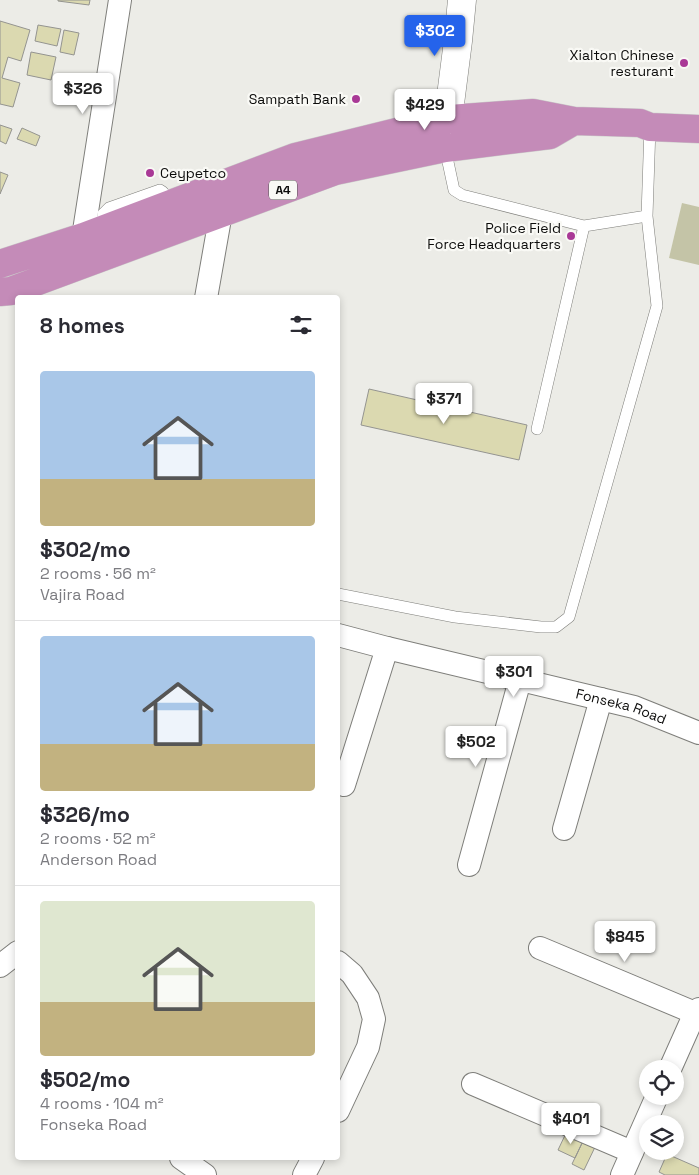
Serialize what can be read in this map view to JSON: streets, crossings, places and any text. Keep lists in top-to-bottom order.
{
  "streets": {
    "highway": ["A4"],
    "street": ["Fonseka Road"]
  },
  "places": [
    "Xialton Chinese resturant",
    "Sampath Bank",
    "Ceypetco",
    "Police Field Force Headquarters"
  ],
  "page": {
    "price": [
      "$302",
      "$326",
      "$429",
      "$371",
      "$301",
      "$502",
      "$845",
      "$401"
    ],
    "heading": "8 homes",
    "list": [
      {
        "name": "$302/mo",
        "note": "2 rooms · 56 m² · Vajira Road"
      },
      {
        "name": "$326/mo",
        "note": "2 rooms · 52 m² · Anderson Road"
      },
      {
        "name": "$502/mo",
        "note": "4 rooms · 104 m² · Fonseka Road"
      }
    ]
  }
}
